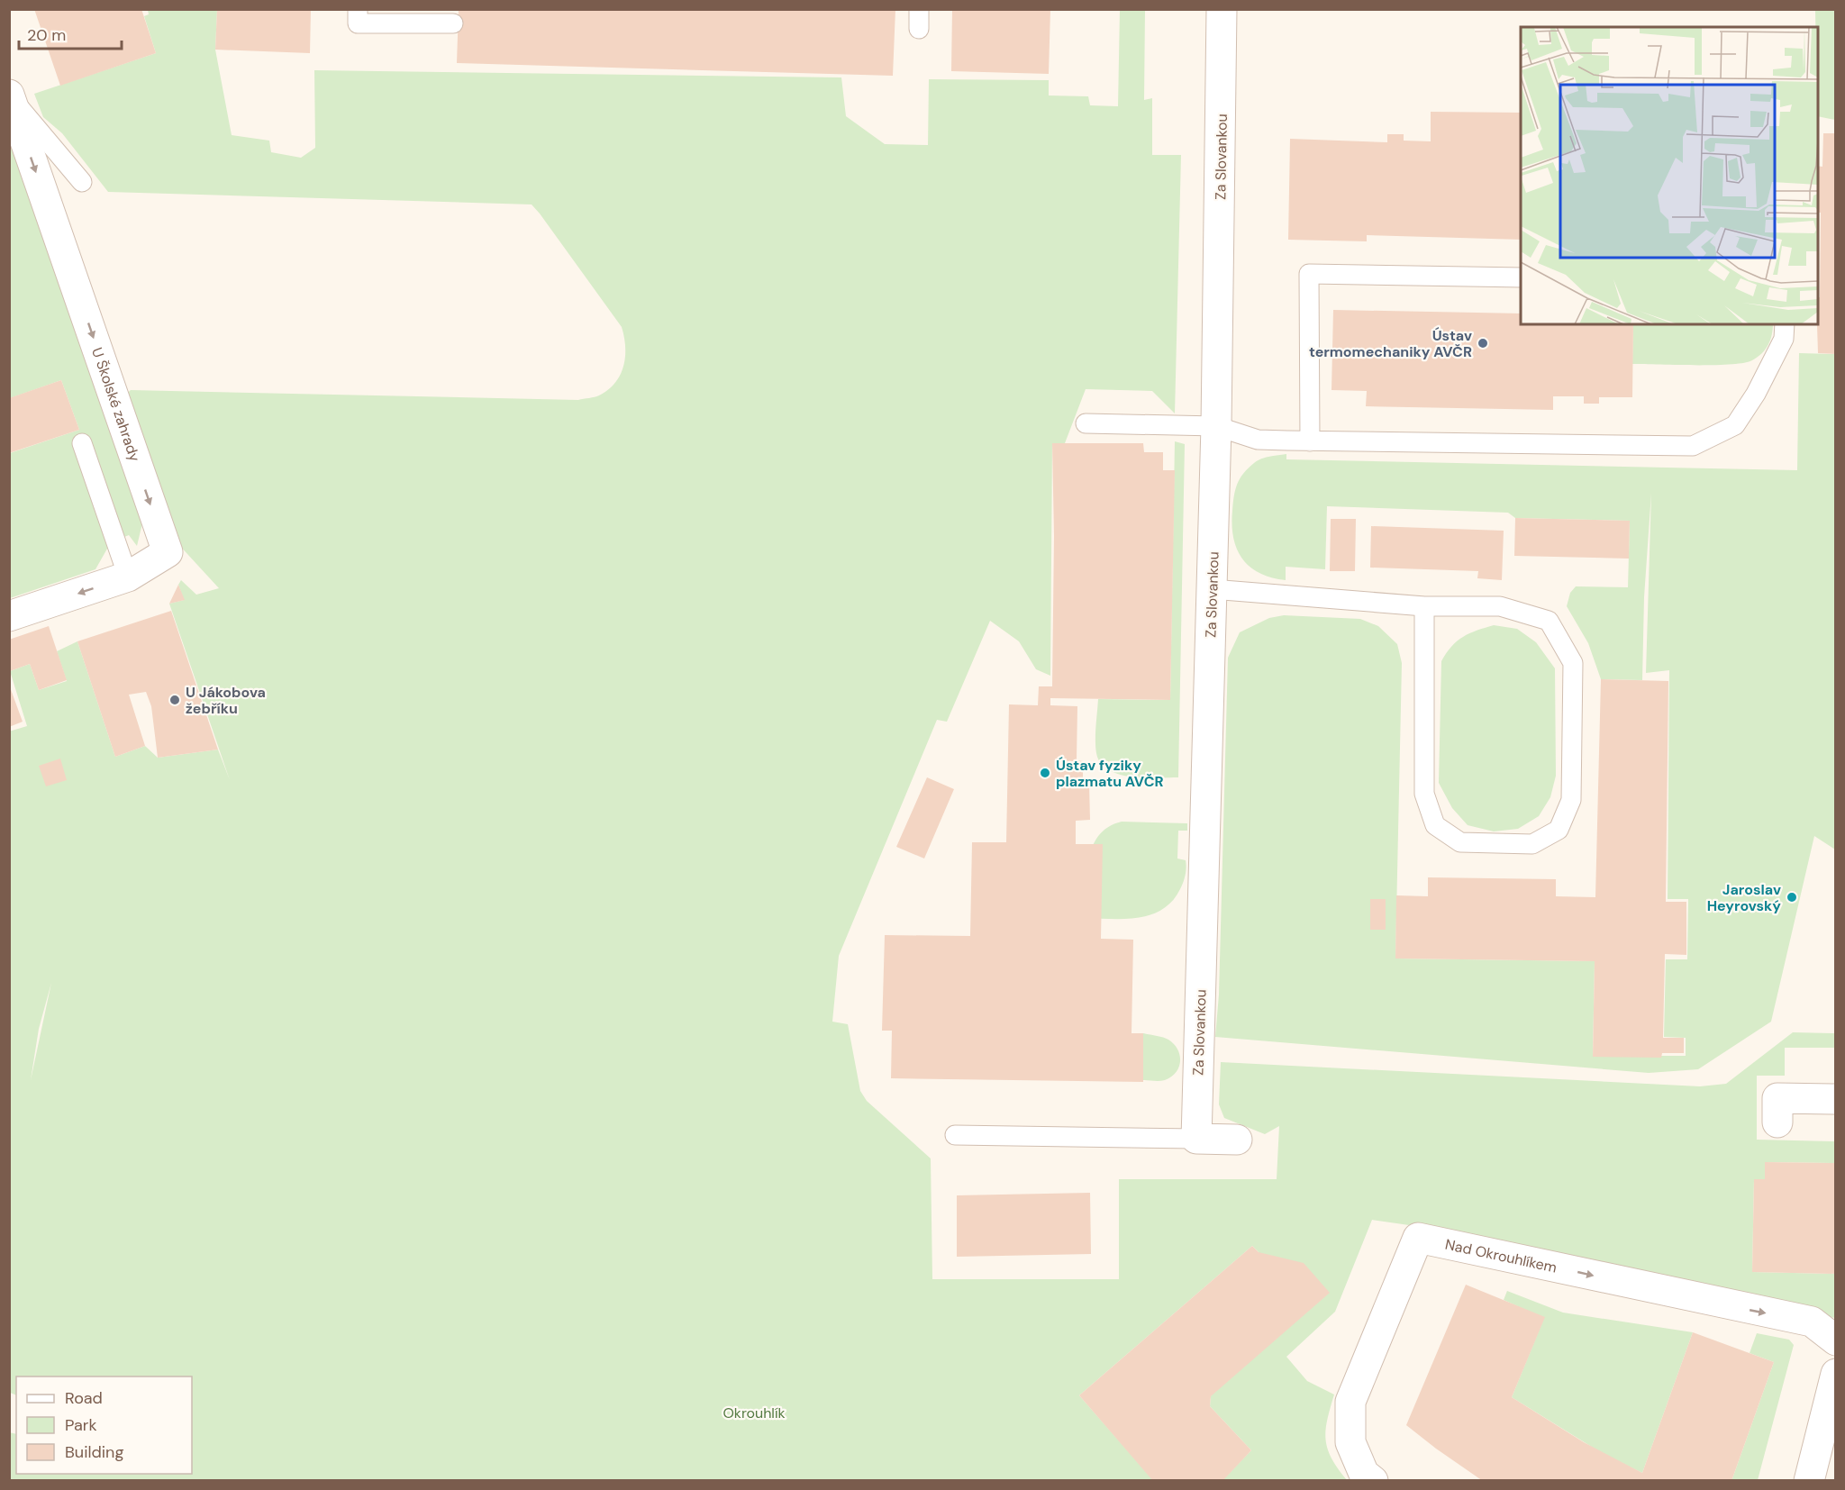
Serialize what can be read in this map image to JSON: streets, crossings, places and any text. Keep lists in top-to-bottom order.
{
  "streets": {
    "street": ["Za Slovankou", "U Školské zahrady", "Nad Okrouhlíkem"]
  },
  "parks": ["Okrouhlík"],
  "places": [
    "Ústav termomechaniky AVČR",
    "U Jákobova žebříku",
    "Ústav fyziky plazmatu AVČR",
    "Jaroslav Heyrovský"
  ],
  "legend": ["Road", "Park", "Building"],
  "scale_bar": "20 m"
}
